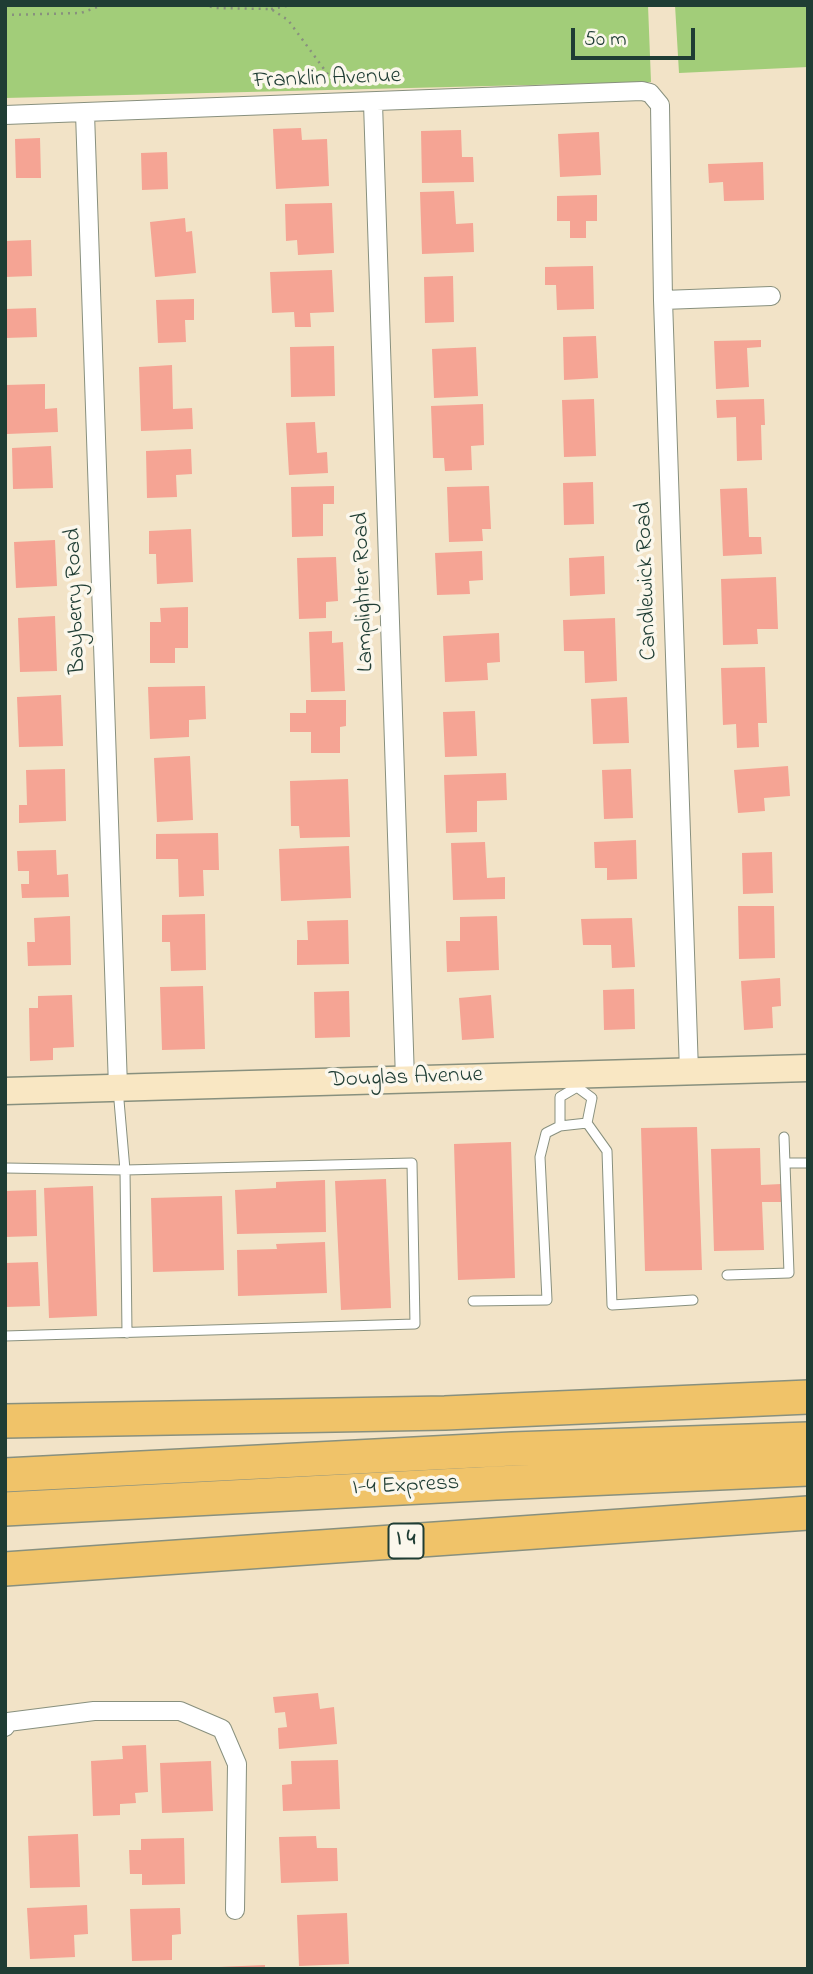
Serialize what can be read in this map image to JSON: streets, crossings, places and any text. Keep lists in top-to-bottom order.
{
  "streets": {
    "highway": ["I-4 Express", "I 4"],
    "main road": ["Douglas Avenue"],
    "street": [
      "Franklin Avenue",
      "Candlewick Road",
      "Lamplighter Road",
      "Bayberry Road"
    ]
  },
  "crossings": [
    ["Franklin Avenue", "Candlewick Road"],
    ["Franklin Avenue", "Lamplighter Road"],
    ["Franklin Avenue", "Bayberry Road"],
    ["Candlewick Road", "Douglas Avenue"],
    ["Lamplighter Road", "Douglas Avenue"],
    ["Bayberry Road", "Douglas Avenue"]
  ],
  "scale_bar": "50 m"
}
